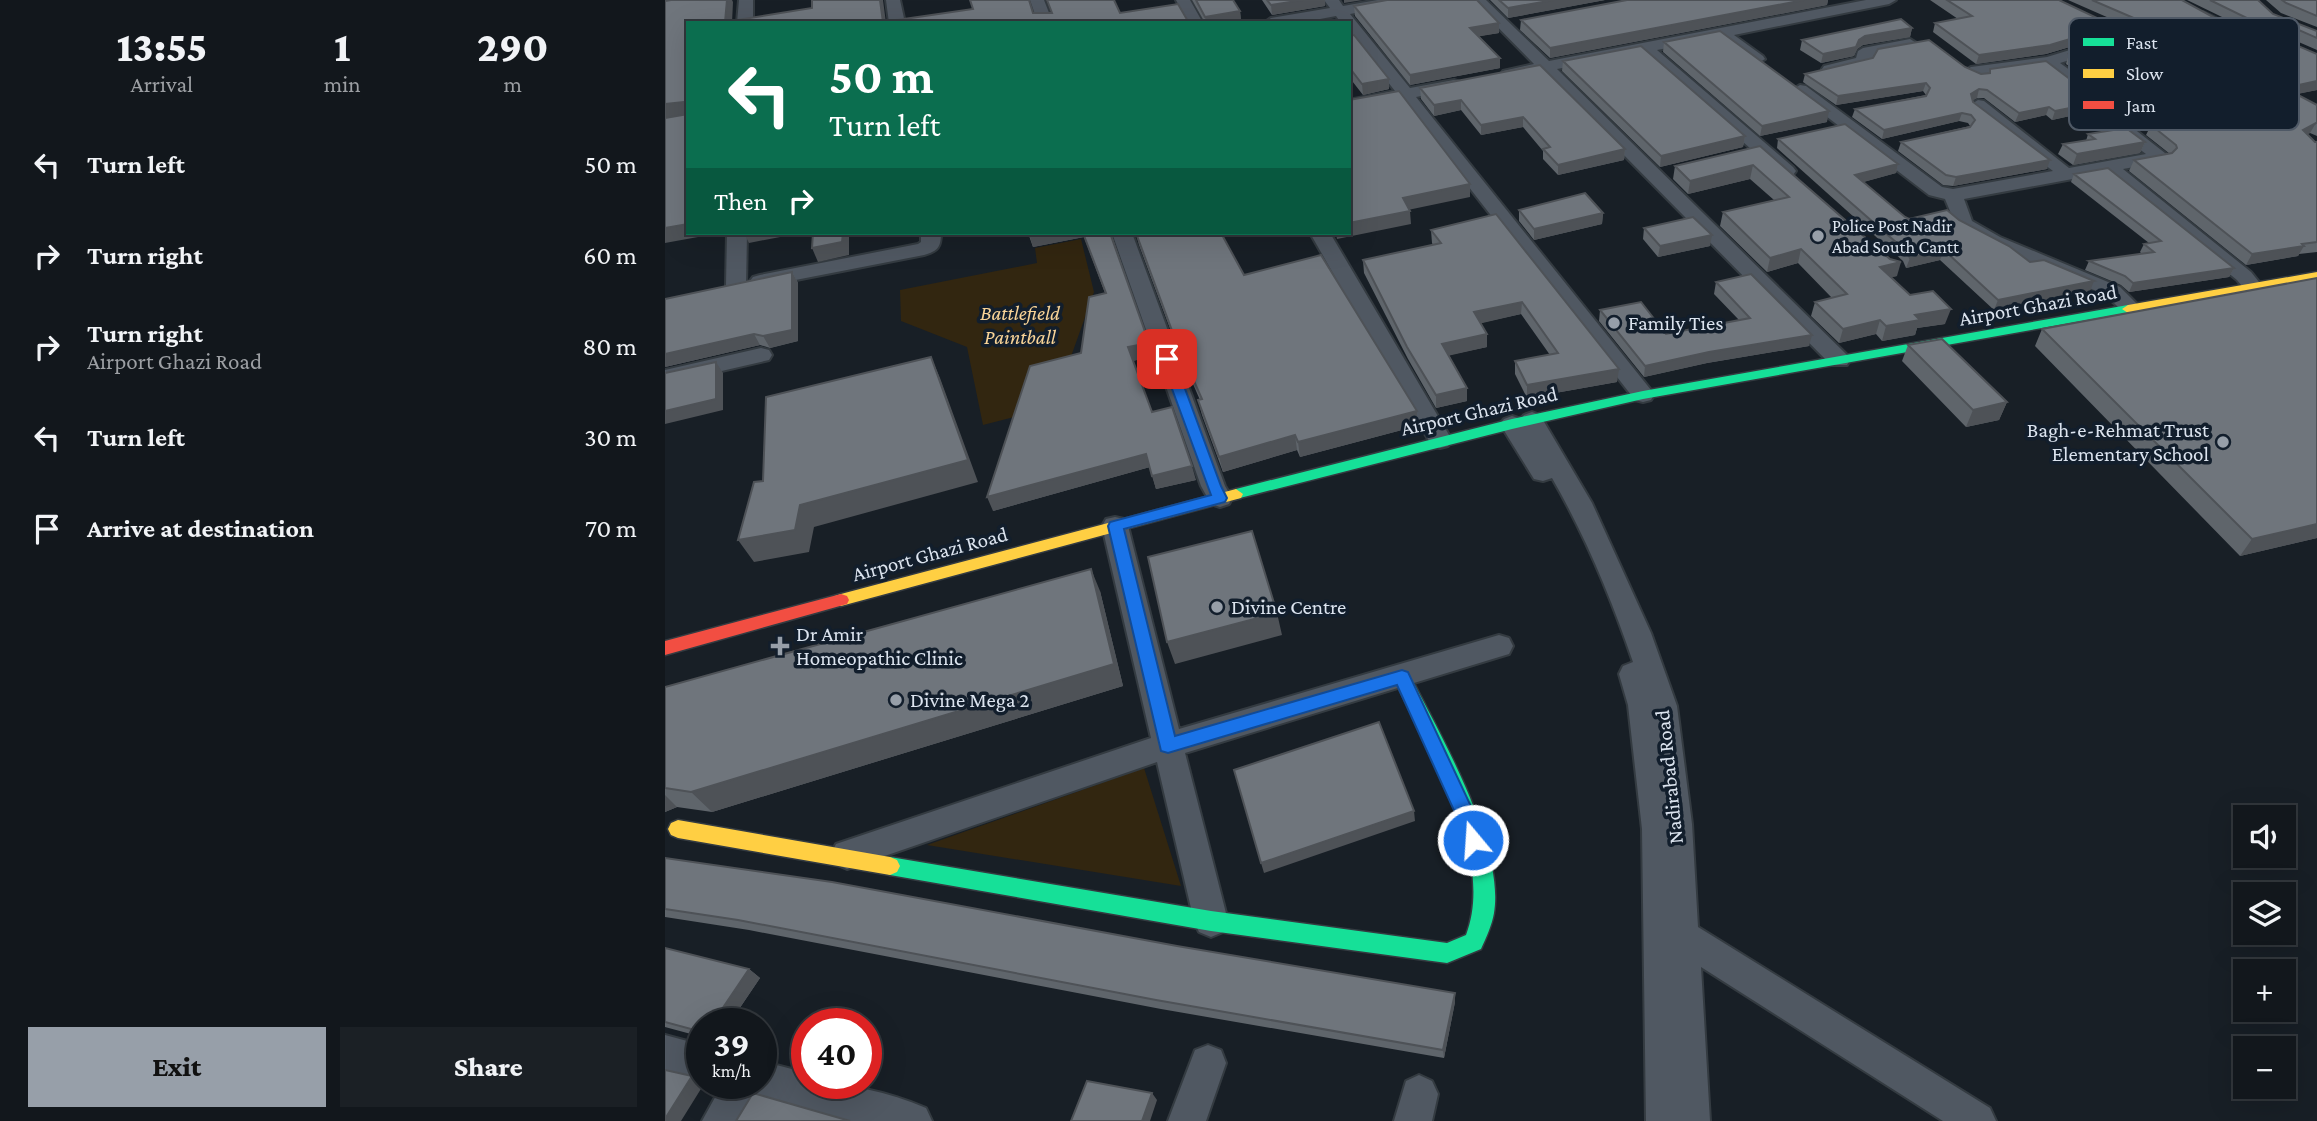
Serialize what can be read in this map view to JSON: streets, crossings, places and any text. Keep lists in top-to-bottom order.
{
  "streets": {
    "main road": ["Airport Ghazi Road"],
    "street": ["Nadirabad Road"]
  },
  "crossings": [
    ["Airport Ghazi Road", "Nadirabad Road"]
  ],
  "parks": ["Battlefield Paintball"],
  "places": {
    "other": [
      "Police Post Nadir Abad South Cantt",
      "Family Ties",
      "Bagh-e-Rehmat Trust Elementary School",
      "Divine Centre",
      "Divine Mega 2"
    ],
    "health": ["Dr Amir Homeopathic Clinic"]
  },
  "legend": ["Fast", "Slow", "Jam"],
  "page": {
    "eta": [
      "13:55",
      "Arrival",
      "1",
      "min",
      "290",
      "m"
    ],
    "turn": ["50 m", "Turn left"],
    "list": [
      {
        "name": "Turn left",
        "value": "50 m"
      },
      {
        "name": "Turn right",
        "value": "60 m"
      },
      {
        "name": "Turn right",
        "note": "Airport Ghazi Road",
        "value": "80 m"
      },
      {
        "name": "Turn left",
        "value": "30 m"
      },
      {
        "name": "Arrive at destination",
        "value": "70 m"
      }
    ],
    "then": "Then",
    "map_buttons": ["+", "−"],
    "speed": "39 km/h",
    "limit": "40",
    "buttons": ["Exit", "Share"]
  }
}
